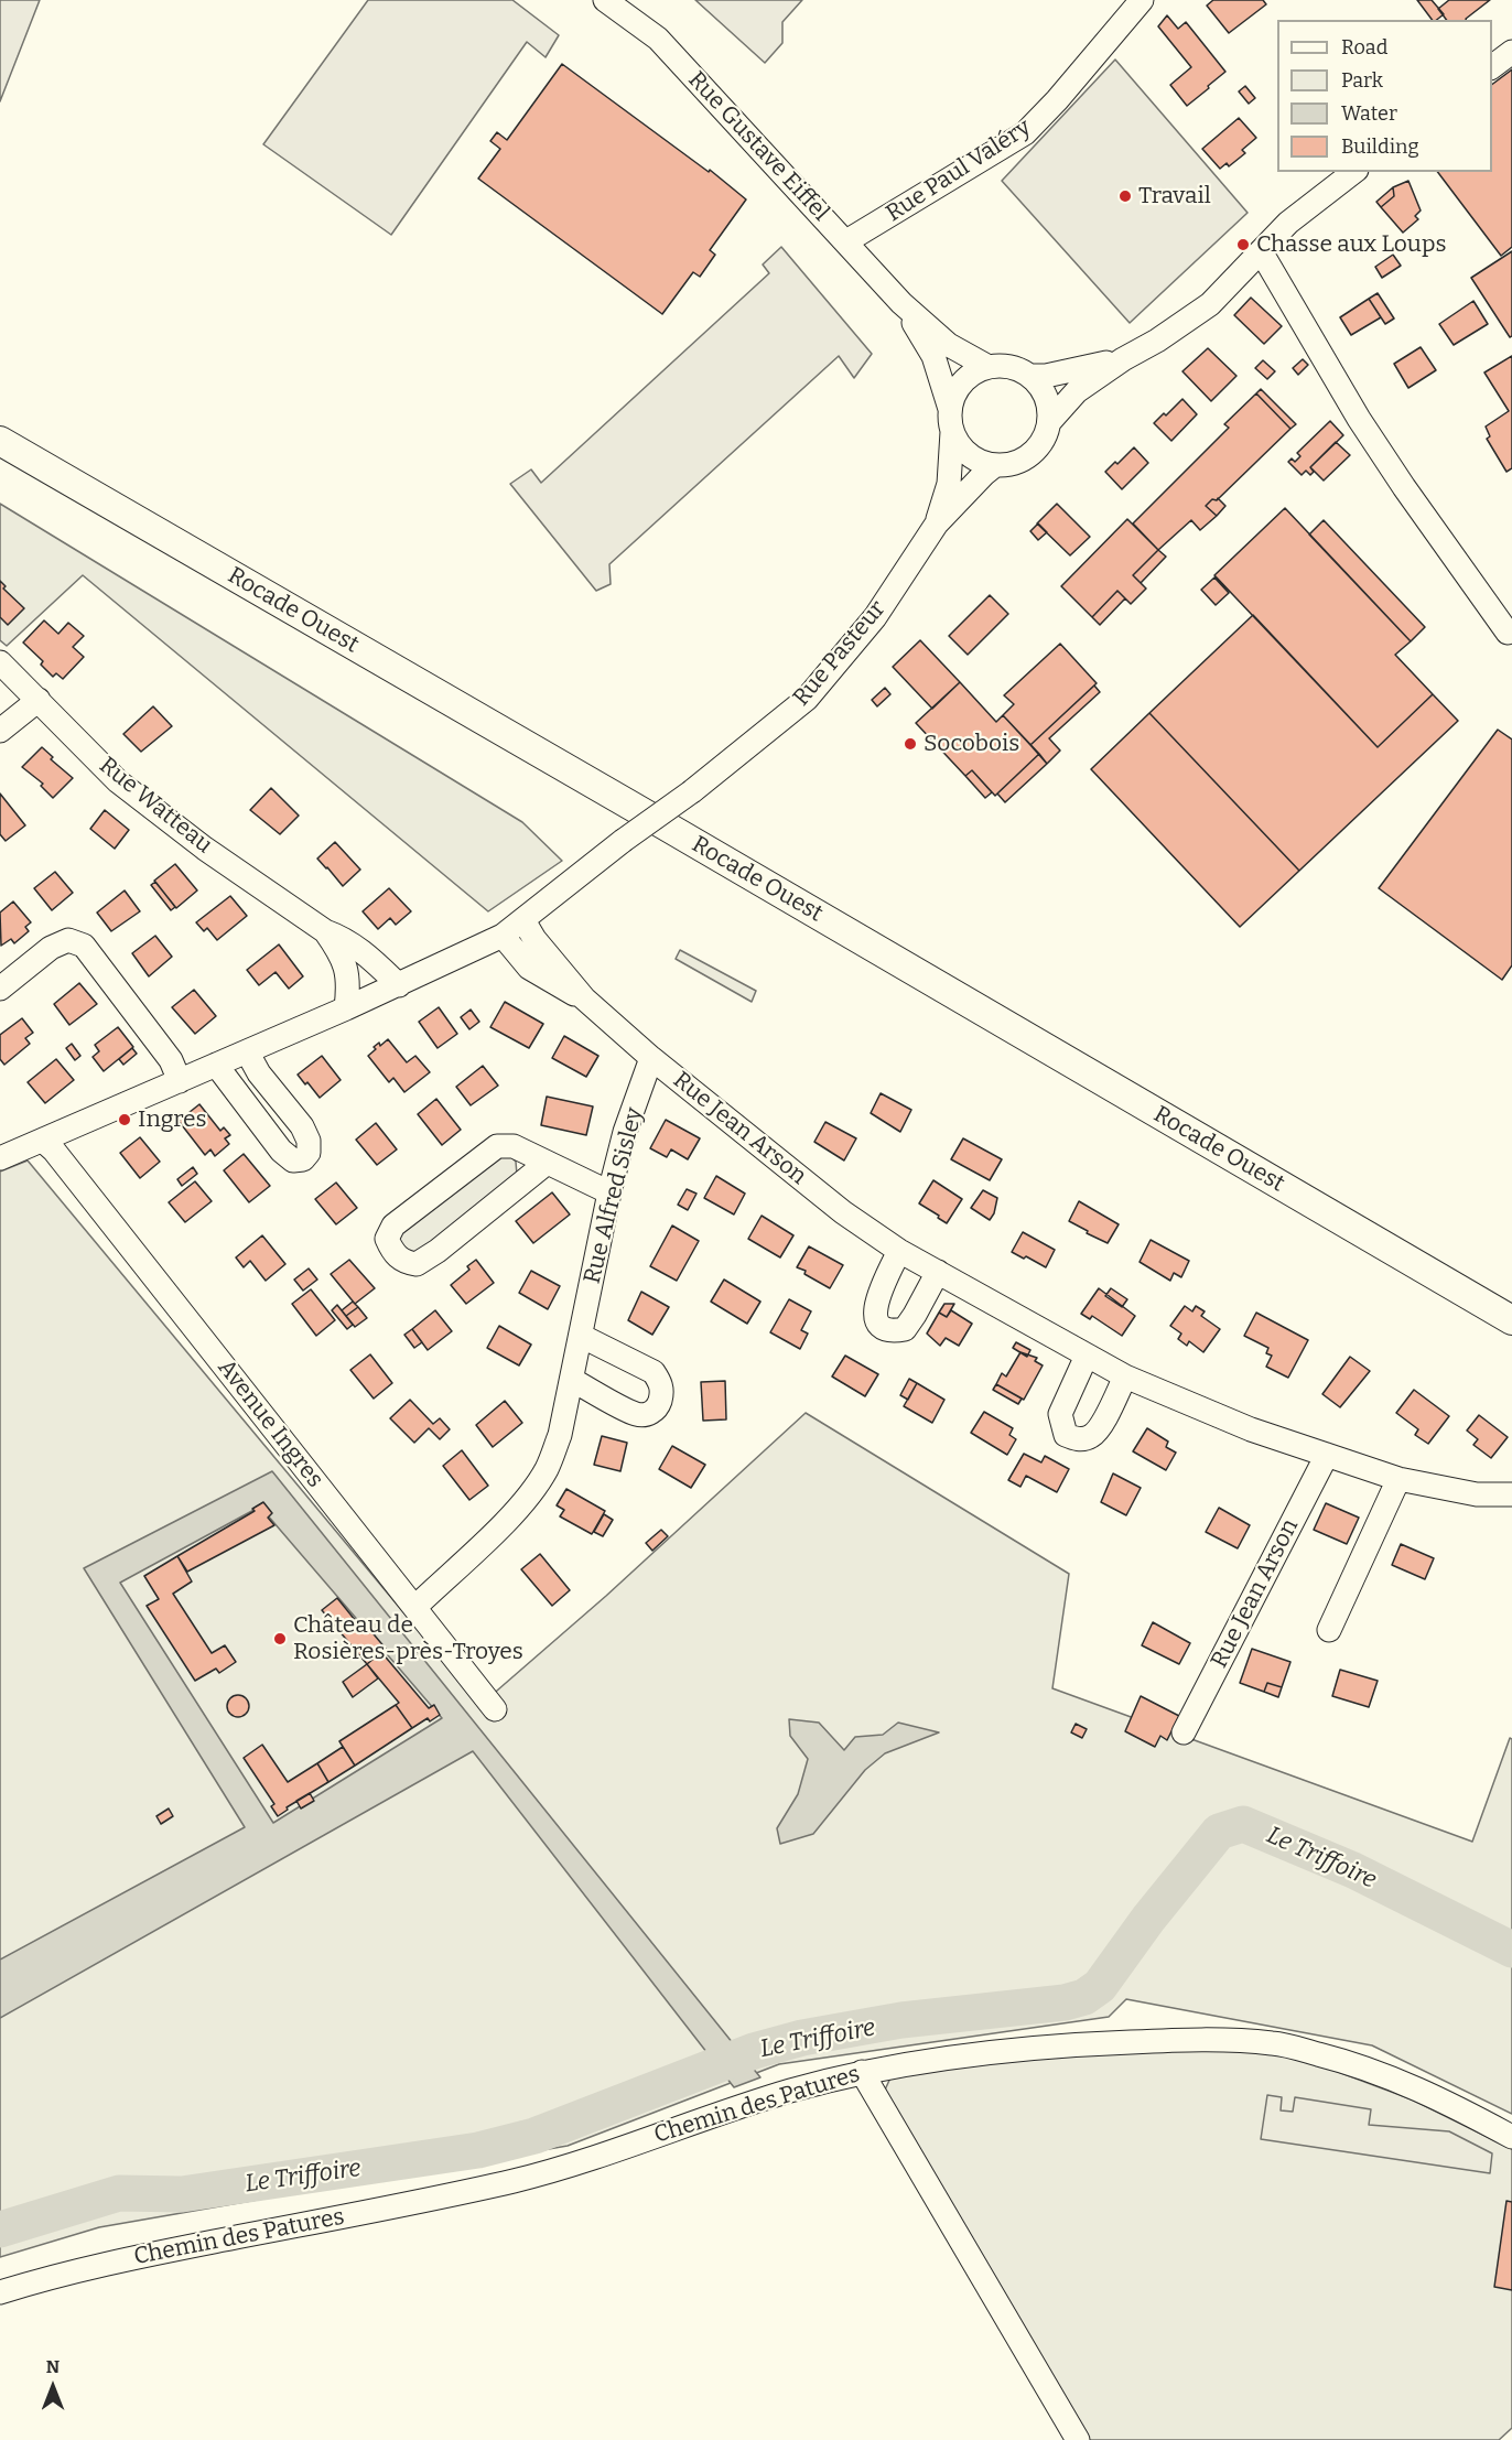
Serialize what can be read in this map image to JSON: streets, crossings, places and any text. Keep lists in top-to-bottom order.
{
  "streets": {
    "main road": ["Rocade Ouest"],
    "street": [
      "Rue Gustave Eiffel",
      "Rue Paul Valéry",
      "Rue Pasteur",
      "Rue Watteau",
      "Rue Jean Arson",
      "Rue Alfred Sisley",
      "Avenue Ingres",
      "Chemin des Patures"
    ]
  },
  "crossings": [
    ["Rue Gustave Eiffel", "Rue Paul Valéry"],
    ["Rue Gustave Eiffel", "Rue Pasteur"],
    ["Rue Pasteur", "Rue Watteau"],
    ["Rue Pasteur", "Rue Jean Arson"],
    ["Rue Pasteur", "Avenue Ingres"],
    ["Rue Jean Arson", "Rue Alfred Sisley"],
    ["Rue Alfred Sisley", "Avenue Ingres"]
  ],
  "water": ["Le Triffoire"],
  "places": [
    "Travail",
    "Chasse aux Loups",
    "Socobois",
    "Ingres",
    "Château de Rosières-près-Troyes"
  ],
  "legend": [
    "Road",
    "Park",
    "Water",
    "Building"
  ],
  "north": "top"
}
